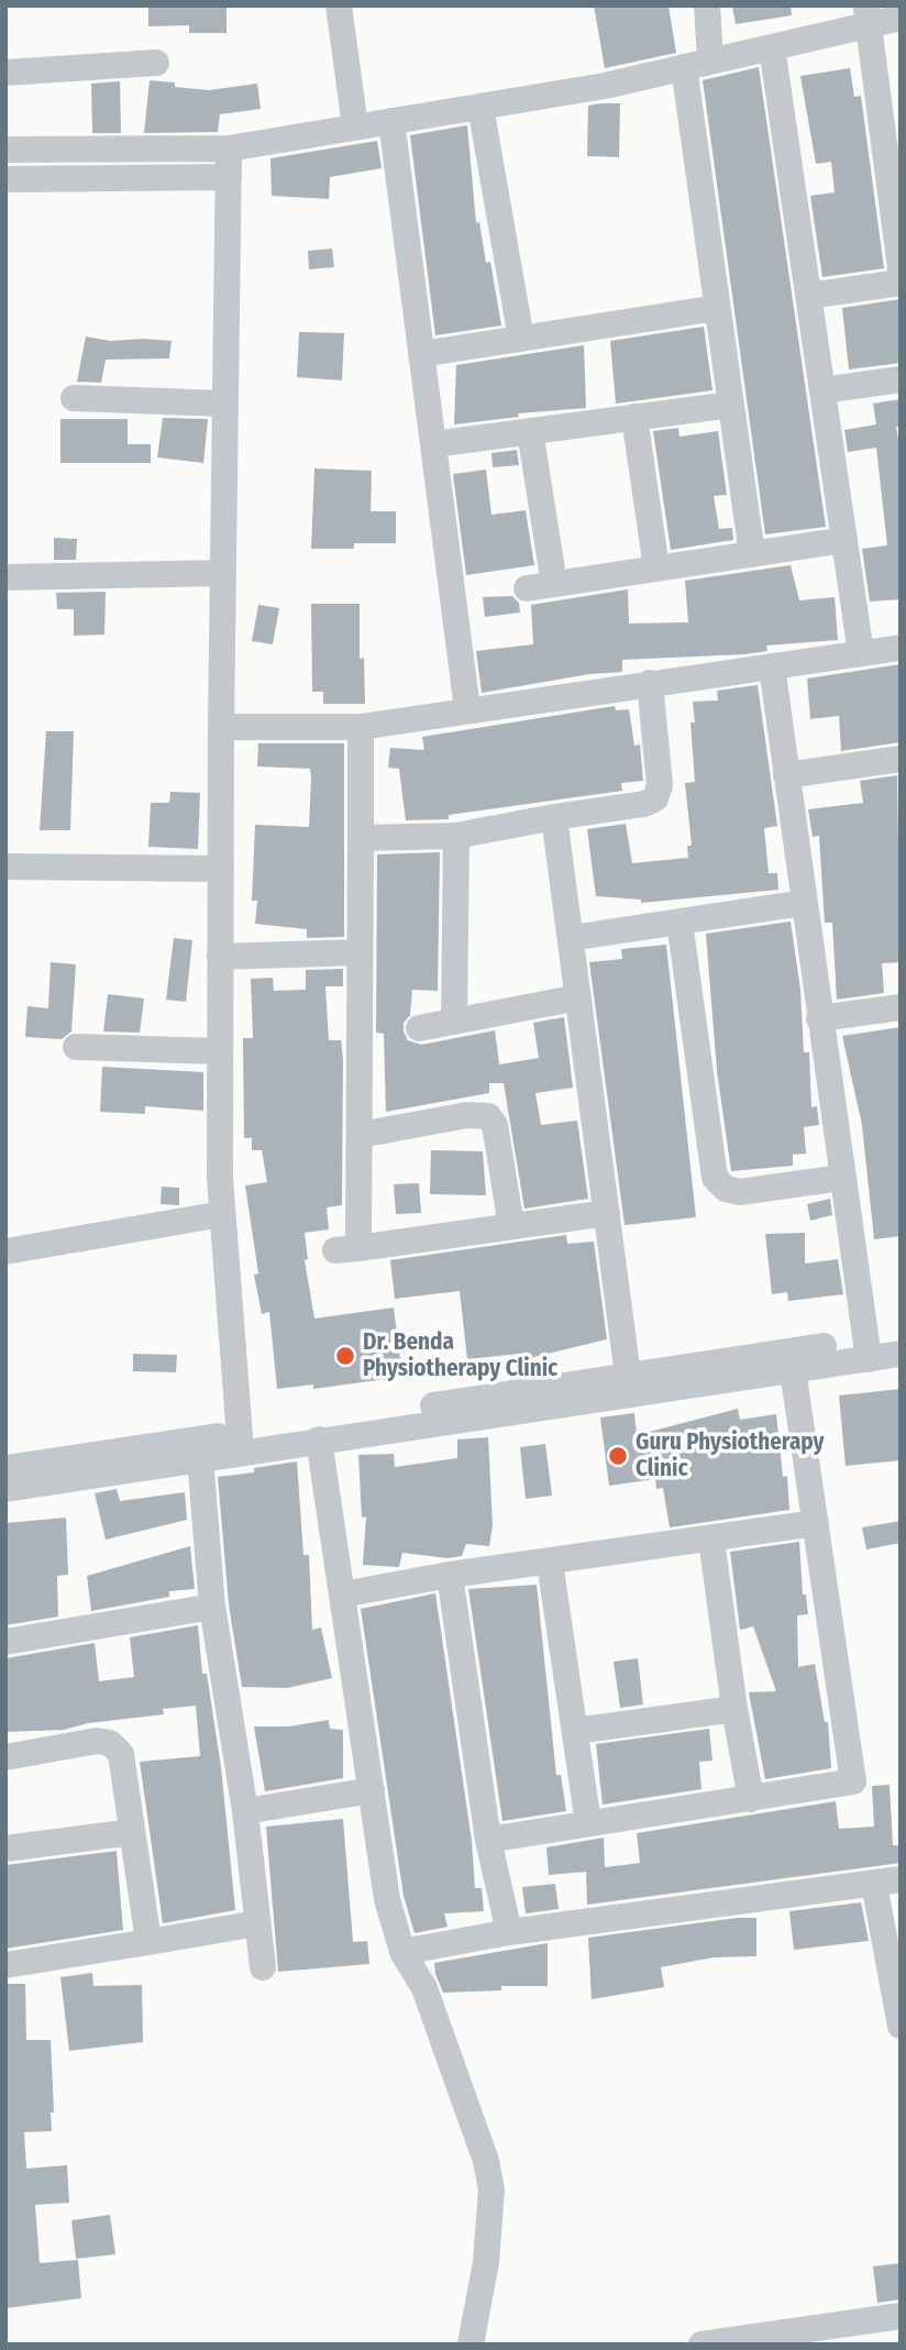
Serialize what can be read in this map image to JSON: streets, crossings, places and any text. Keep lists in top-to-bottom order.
{
  "places": ["Dr. Benda Physiotherapy Clinic", "Guru Physiotherapy Clinic"]
}
